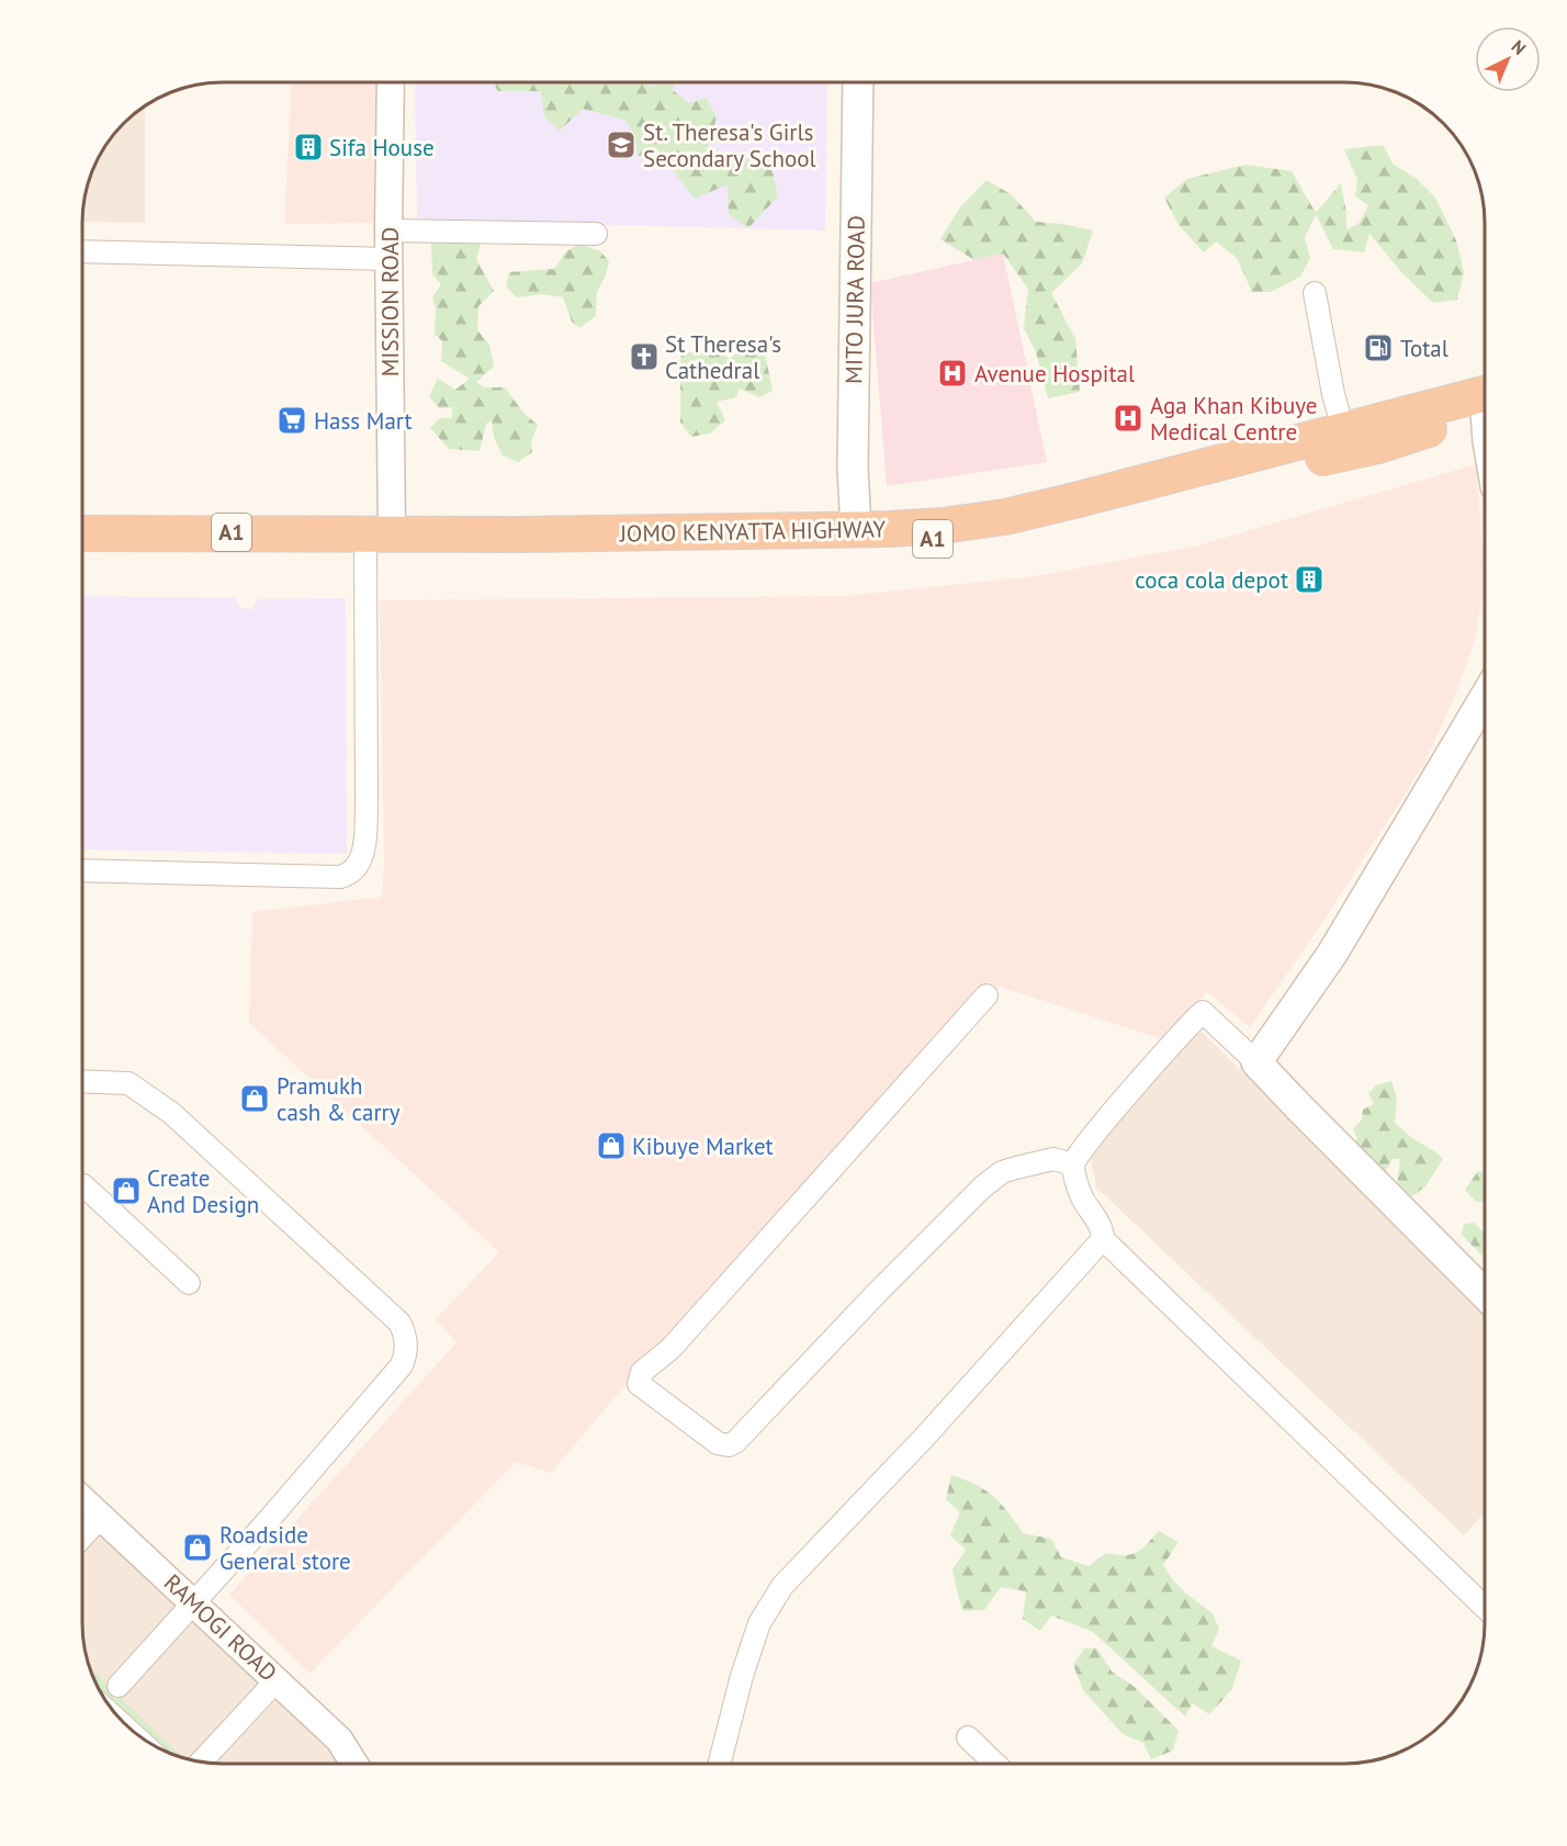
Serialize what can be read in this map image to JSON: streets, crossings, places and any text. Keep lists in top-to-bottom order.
{
  "streets": {
    "highway": ["JOMO KENYATTA HIGHWAY", "A1"],
    "main road": ["MITO JURA ROAD"],
    "street": ["MISSION ROAD", "RAMOGI ROAD"]
  },
  "crossings": [
    ["MITO JURA ROAD", "JOMO KENYATTA HIGHWAY"],
    ["MISSION ROAD", "JOMO KENYATTA HIGHWAY"]
  ],
  "places": {
    "school or university": ["St. Theresa's Girls Secondary School"],
    "building": ["Sifa House", "coca cola depot"],
    "fuel station": ["Total"],
    "church": ["St Theresa's Cathedral"],
    "hospital": ["Avenue Hospital", "Aga Khan Kibuye Medical Centre"],
    "supermarket": ["Hass Mart"],
    "shop": [
      "Pramukh cash & carry",
      "Kibuye Market",
      "Create And Design",
      "Roadside General store"
    ]
  },
  "north": "top right"
}
